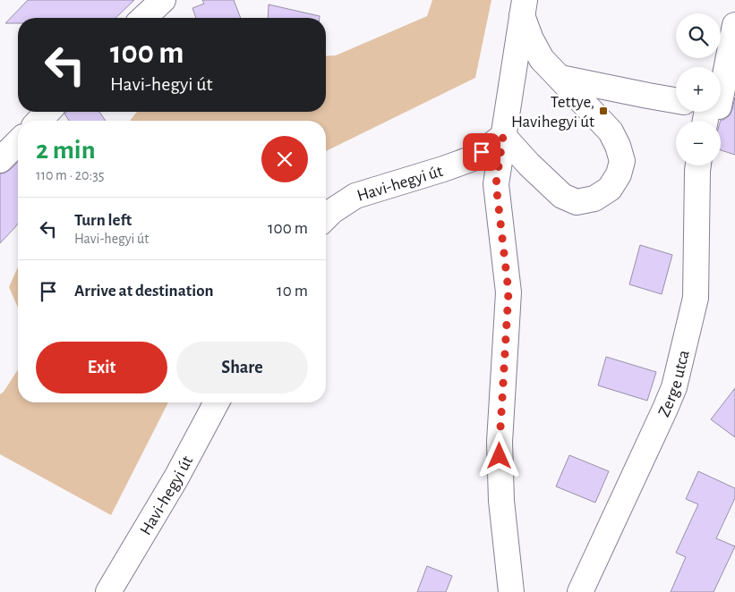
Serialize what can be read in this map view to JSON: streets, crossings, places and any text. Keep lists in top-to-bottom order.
{
  "streets": {
    "street": ["Havi-hegyi út", "Zerge utca"]
  },
  "places": {
    "transit": ["Tettye, Havihegyi út"]
  },
  "page": {
    "map_buttons": ["+", "−"],
    "turn": ["100 m", "Havi-hegyi út"],
    "heading": ["2 min", "110 m · 20:35"],
    "list": [
      {
        "name": "Turn left",
        "note": "Havi-hegyi út",
        "value": "100 m"
      },
      {
        "name": "Arrive at destination",
        "value": "10 m"
      }
    ],
    "buttons": ["Exit", "Share"]
  }
}
